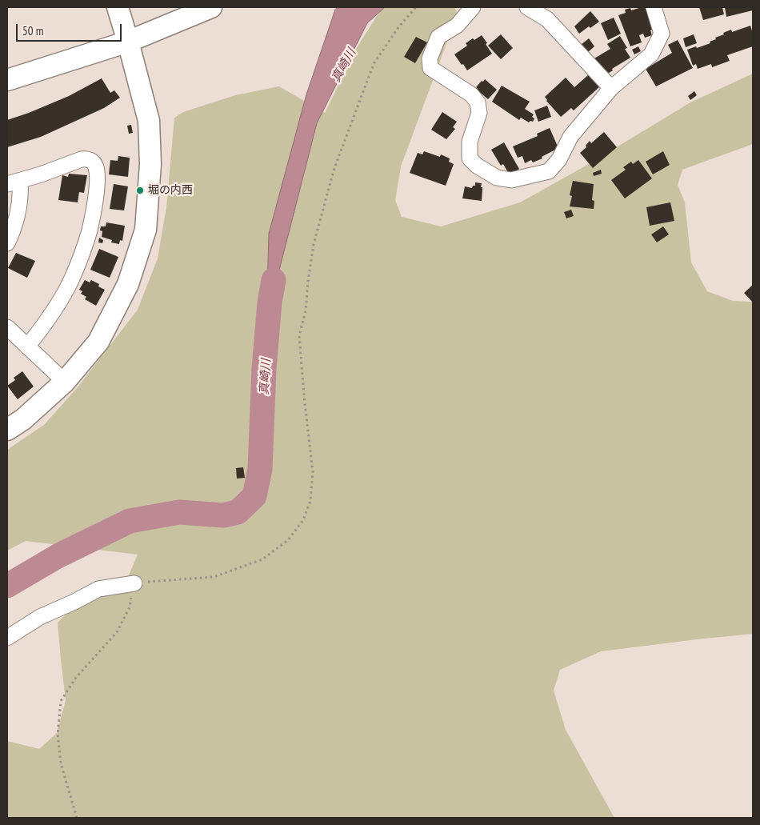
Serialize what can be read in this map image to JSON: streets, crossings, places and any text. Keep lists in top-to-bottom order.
{
  "water": ["真崎川"],
  "places": ["堀の内西"],
  "scale_bar": "50 m"
}
